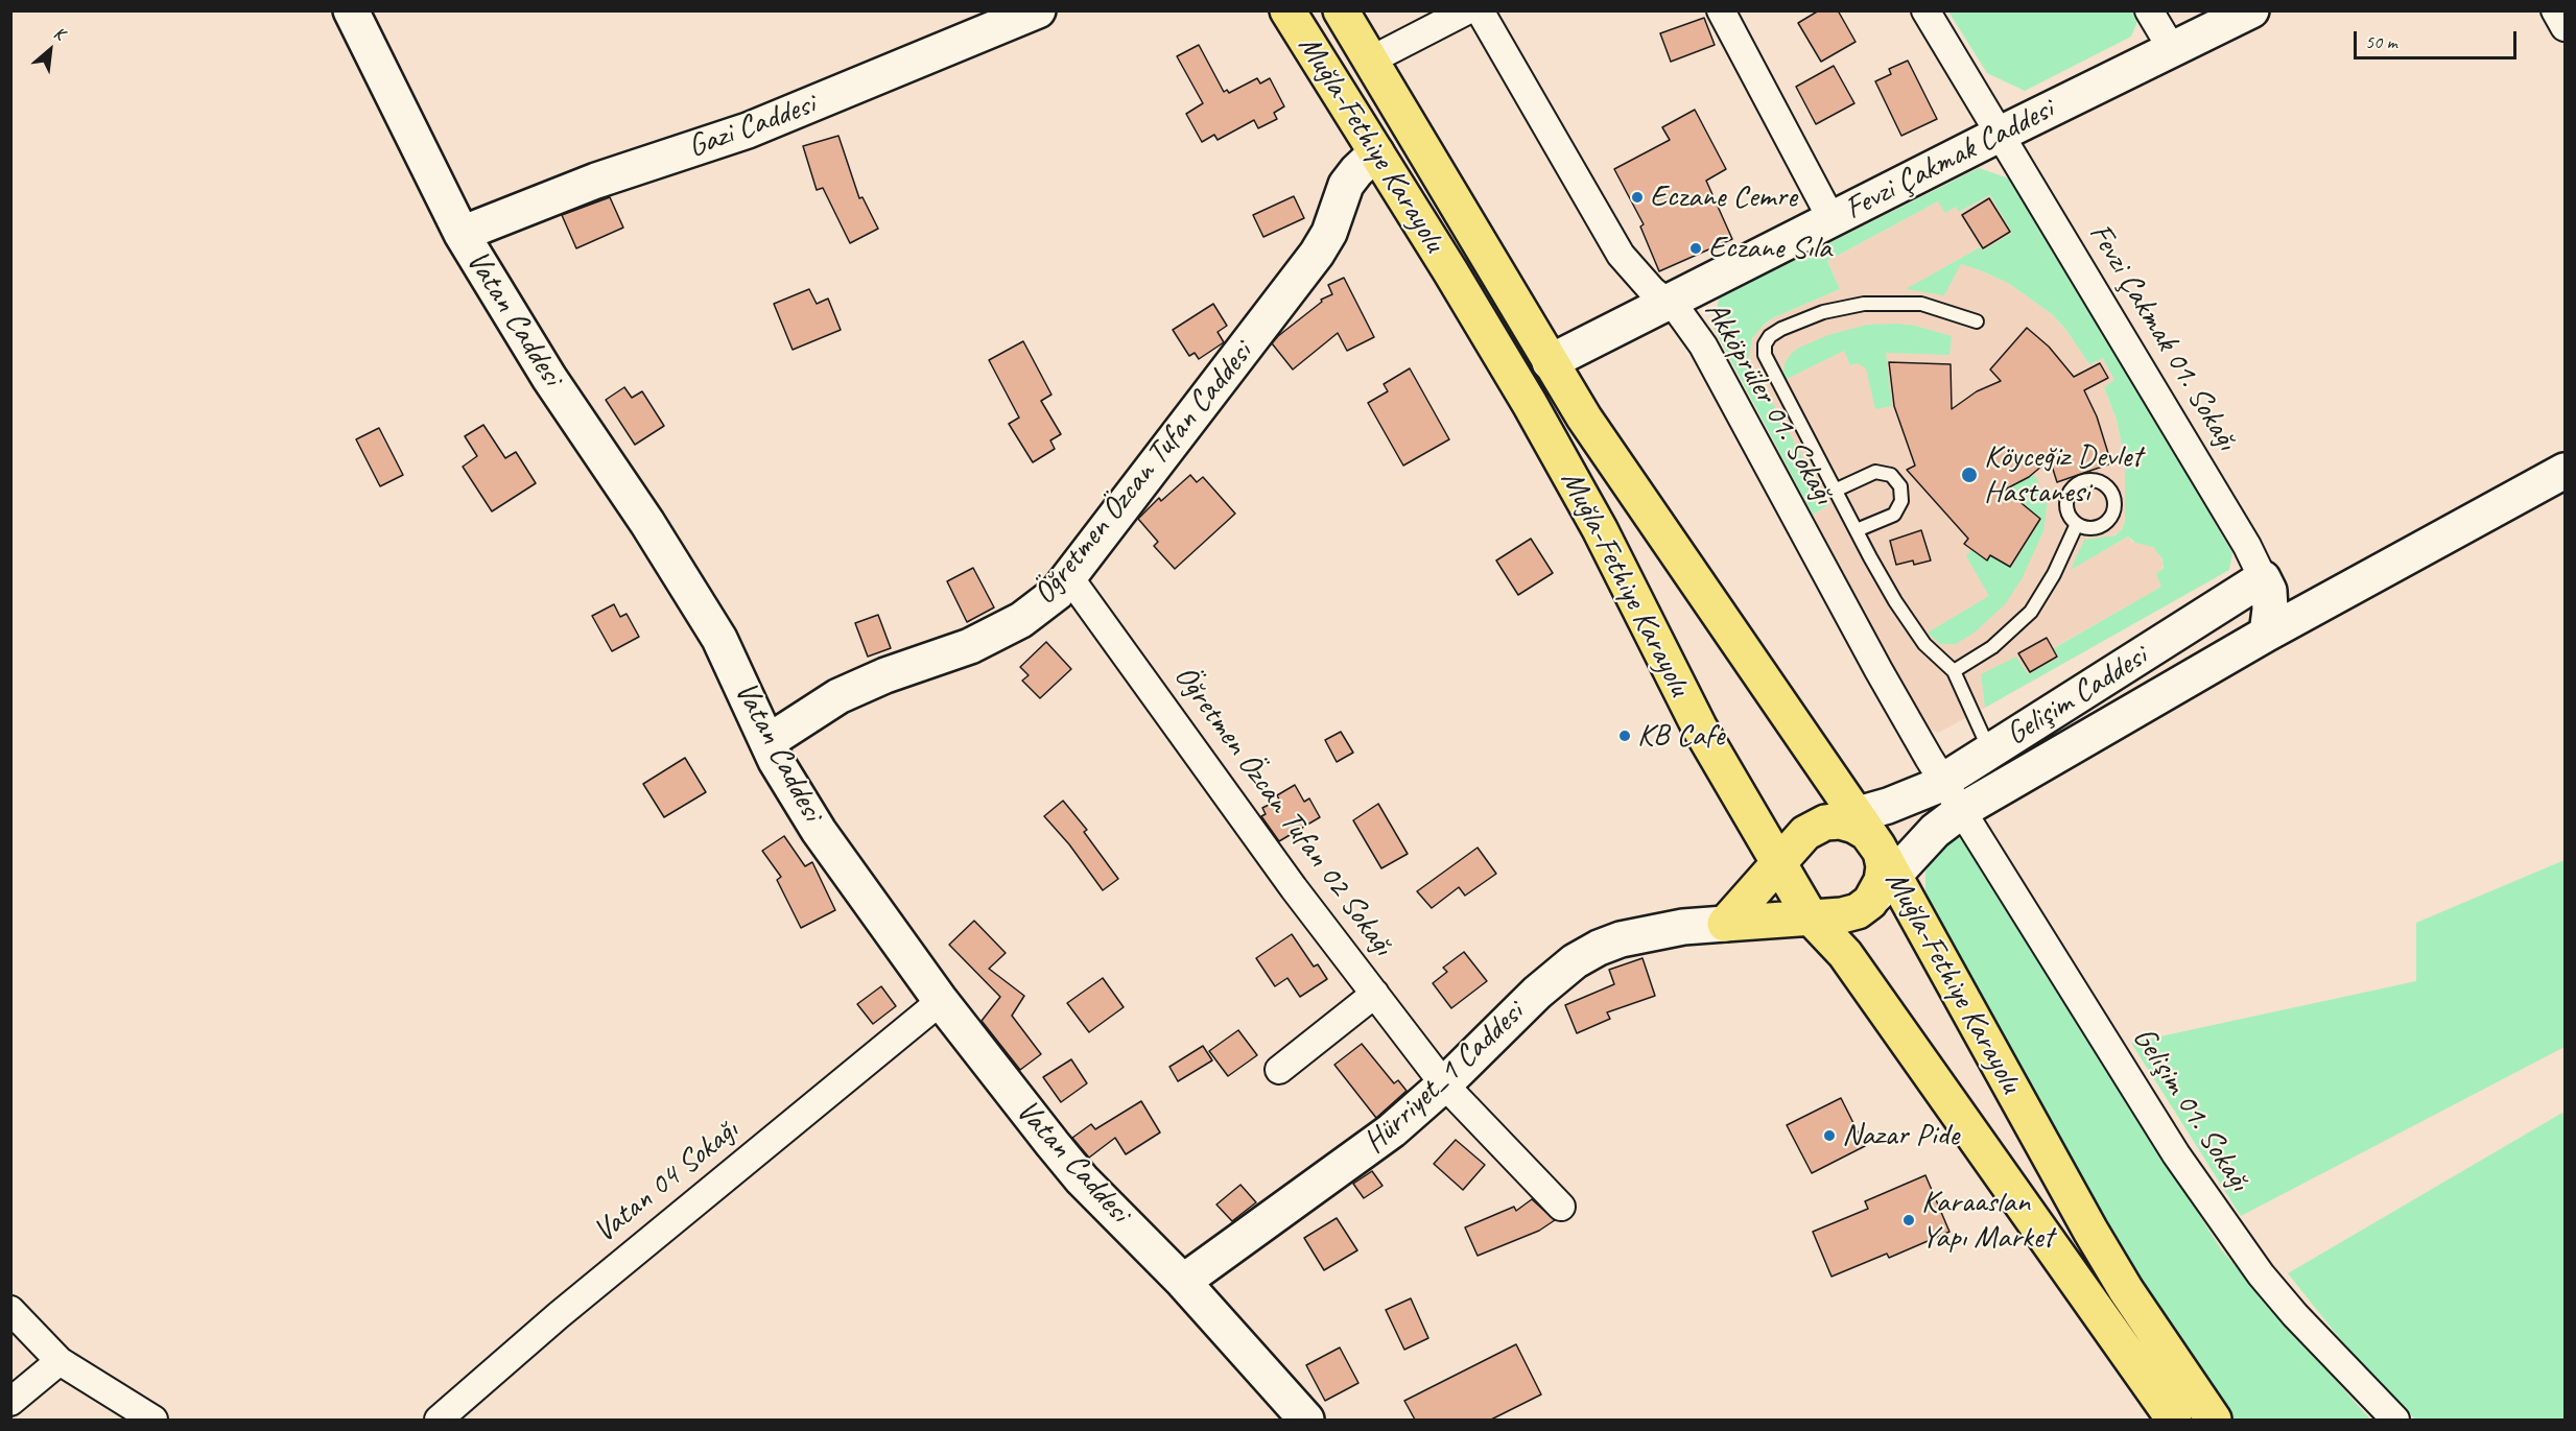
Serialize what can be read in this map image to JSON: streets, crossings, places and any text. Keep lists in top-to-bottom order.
{
  "streets": {
    "highway": ["Muğla-Fethiye Karayolu"],
    "street": [
      "Gazi Caddesi",
      "Fevzi Çakmak Caddesi",
      "Vatan Caddesi",
      "Fevzi Çakmak 01. Sokağı",
      "Akköprüler 01. Sokağı",
      "Öğretmen Özcan Tufan Caddesi",
      "Gelişim Caddesi",
      "Öğretmen Özcan Tufan 02 Sokağı",
      "Hürriyet_1 Caddesi",
      "Gelişim 01. Sokağı",
      "Vatan 04 Sokağı"
    ]
  },
  "crossings": [
    ["Gazi Caddesi", "Vatan Caddesi"],
    ["Muğla-Fethiye Karayolu", "Fevzi Çakmak Caddesi"],
    ["Muğla-Fethiye Karayolu", "Öğretmen Özcan Tufan Caddesi"],
    ["Muğla-Fethiye Karayolu", "Gelişim Caddesi"],
    ["Fevzi Çakmak Caddesi", "Fevzi Çakmak 01. Sokağı"],
    ["Fevzi Çakmak Caddesi", "Akköprüler 01. Sokağı"],
    ["Vatan Caddesi", "Öğretmen Özcan Tufan Caddesi"],
    ["Vatan Caddesi", "Hürriyet_1 Caddesi"],
    ["Vatan Caddesi", "Vatan 04 Sokağı"],
    ["Fevzi Çakmak 01. Sokağı", "Gelişim Caddesi"],
    ["Akköprüler 01. Sokağı", "Gelişim Caddesi"],
    ["Akköprüler 01. Sokağı", "Gelişim 01. Sokağı"],
    ["Öğretmen Özcan Tufan Caddesi", "Öğretmen Özcan Tufan 02 Sokağı"],
    ["Gelişim Caddesi", "Gelişim 01. Sokağı"],
    ["Öğretmen Özcan Tufan 02 Sokağı", "Hürriyet_1 Caddesi"]
  ],
  "places": [
    "Eczane Cemre",
    "Eczane Sıla",
    "Köyceğiz Devlet Hastanesi",
    "KB Cafe",
    "Nazar Pide",
    "Karaaslan Yapı Market"
  ],
  "scale_bar": "50 m",
  "north": "top right"
}
